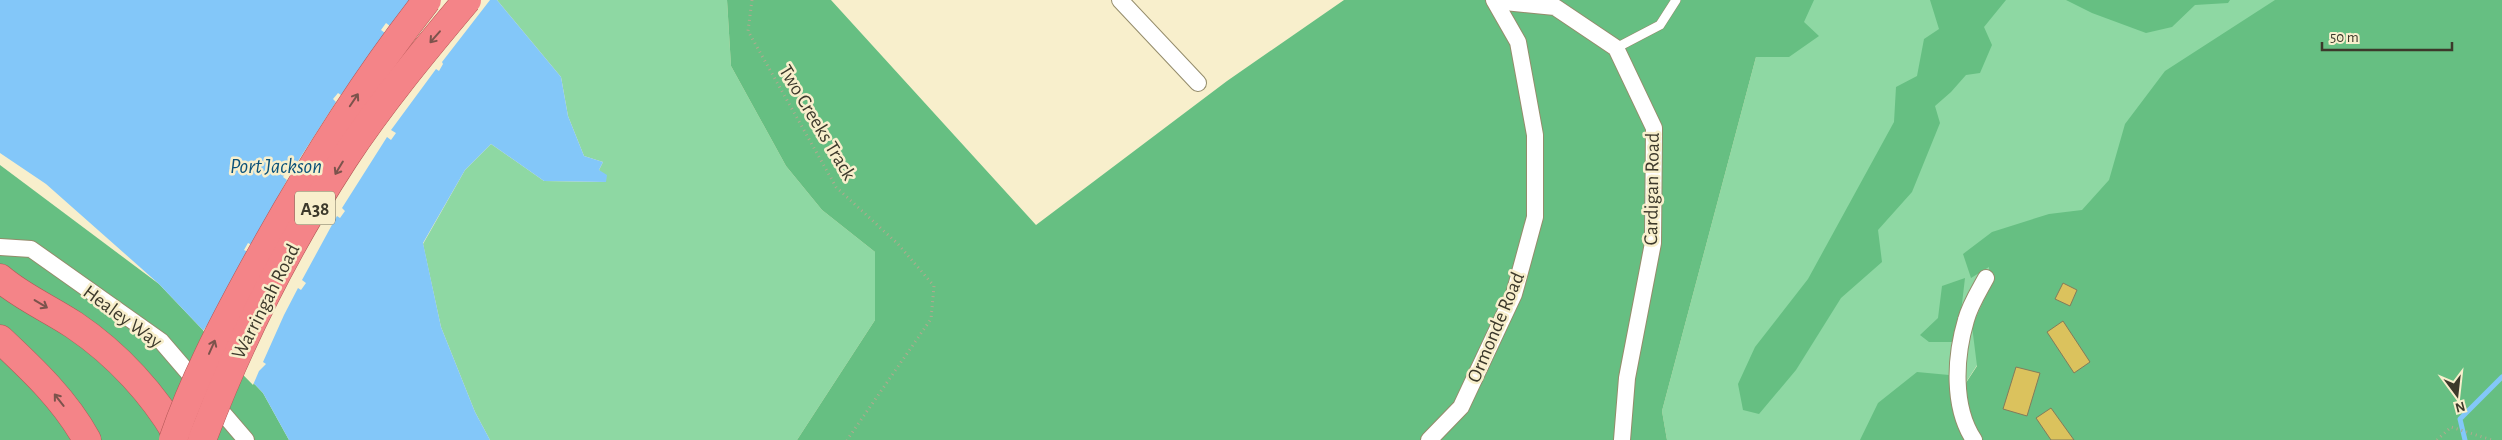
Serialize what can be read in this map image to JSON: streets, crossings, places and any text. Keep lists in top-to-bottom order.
{
  "streets": {
    "highway": ["A38", "Warringah Road"],
    "street": ["Cardigan Road", "Healey Way", "Ormonde Road"],
    "path": ["Two Creeks Track"]
  },
  "water": ["Port Jackson"],
  "scale_bar": "50 m",
  "north": "bottom"
}
